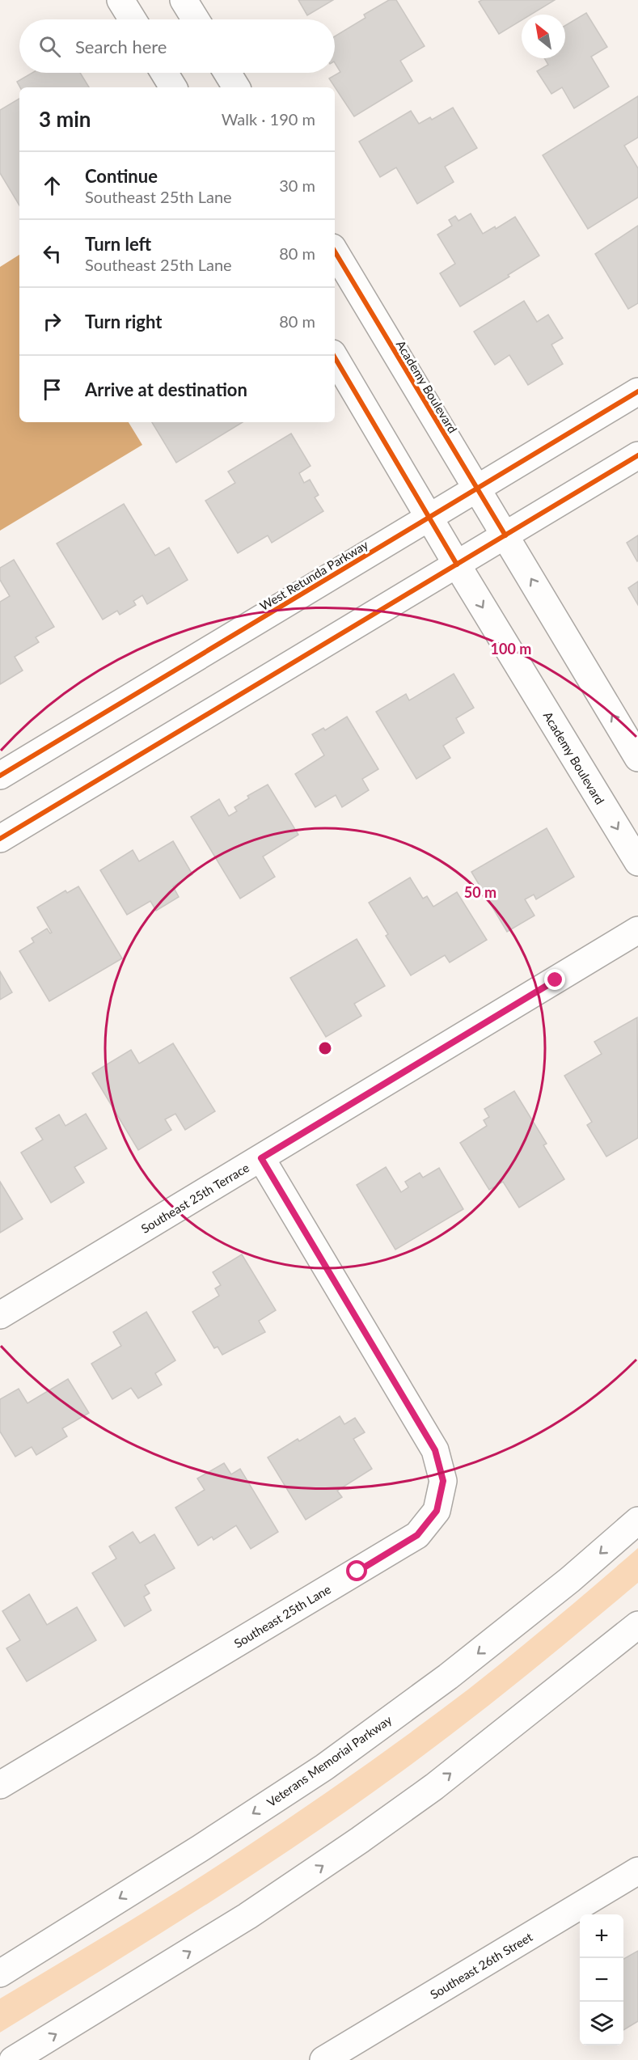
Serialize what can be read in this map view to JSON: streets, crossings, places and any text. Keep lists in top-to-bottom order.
{
  "streets": {
    "main road": [
      "Academy Boulevard",
      "West Retunda Parkway",
      "Southeast 25th Terrace",
      "Southeast 25th Lane",
      "Veterans Memorial Parkway",
      "Southeast 26th Street"
    ]
  },
  "crossings": [
    ["Academy Boulevard", "West Retunda Parkway"],
    ["Southeast 25th Terrace", "Southeast 25th Lane"]
  ],
  "north": "top left",
  "page": {
    "search": "Search here",
    "heading": ["3 min", "Walk · 190 m"],
    "list": [
      ["Continue", "Southeast 25th Lane", "30 m"],
      ["Turn left", "Southeast 25th Lane", "80 m"],
      ["Turn right", "80 m"],
      "Arrive at destination"
    ],
    "map_buttons": ["+", "−"]
  },
  "rings": ["100 m", "50 m"]
}
